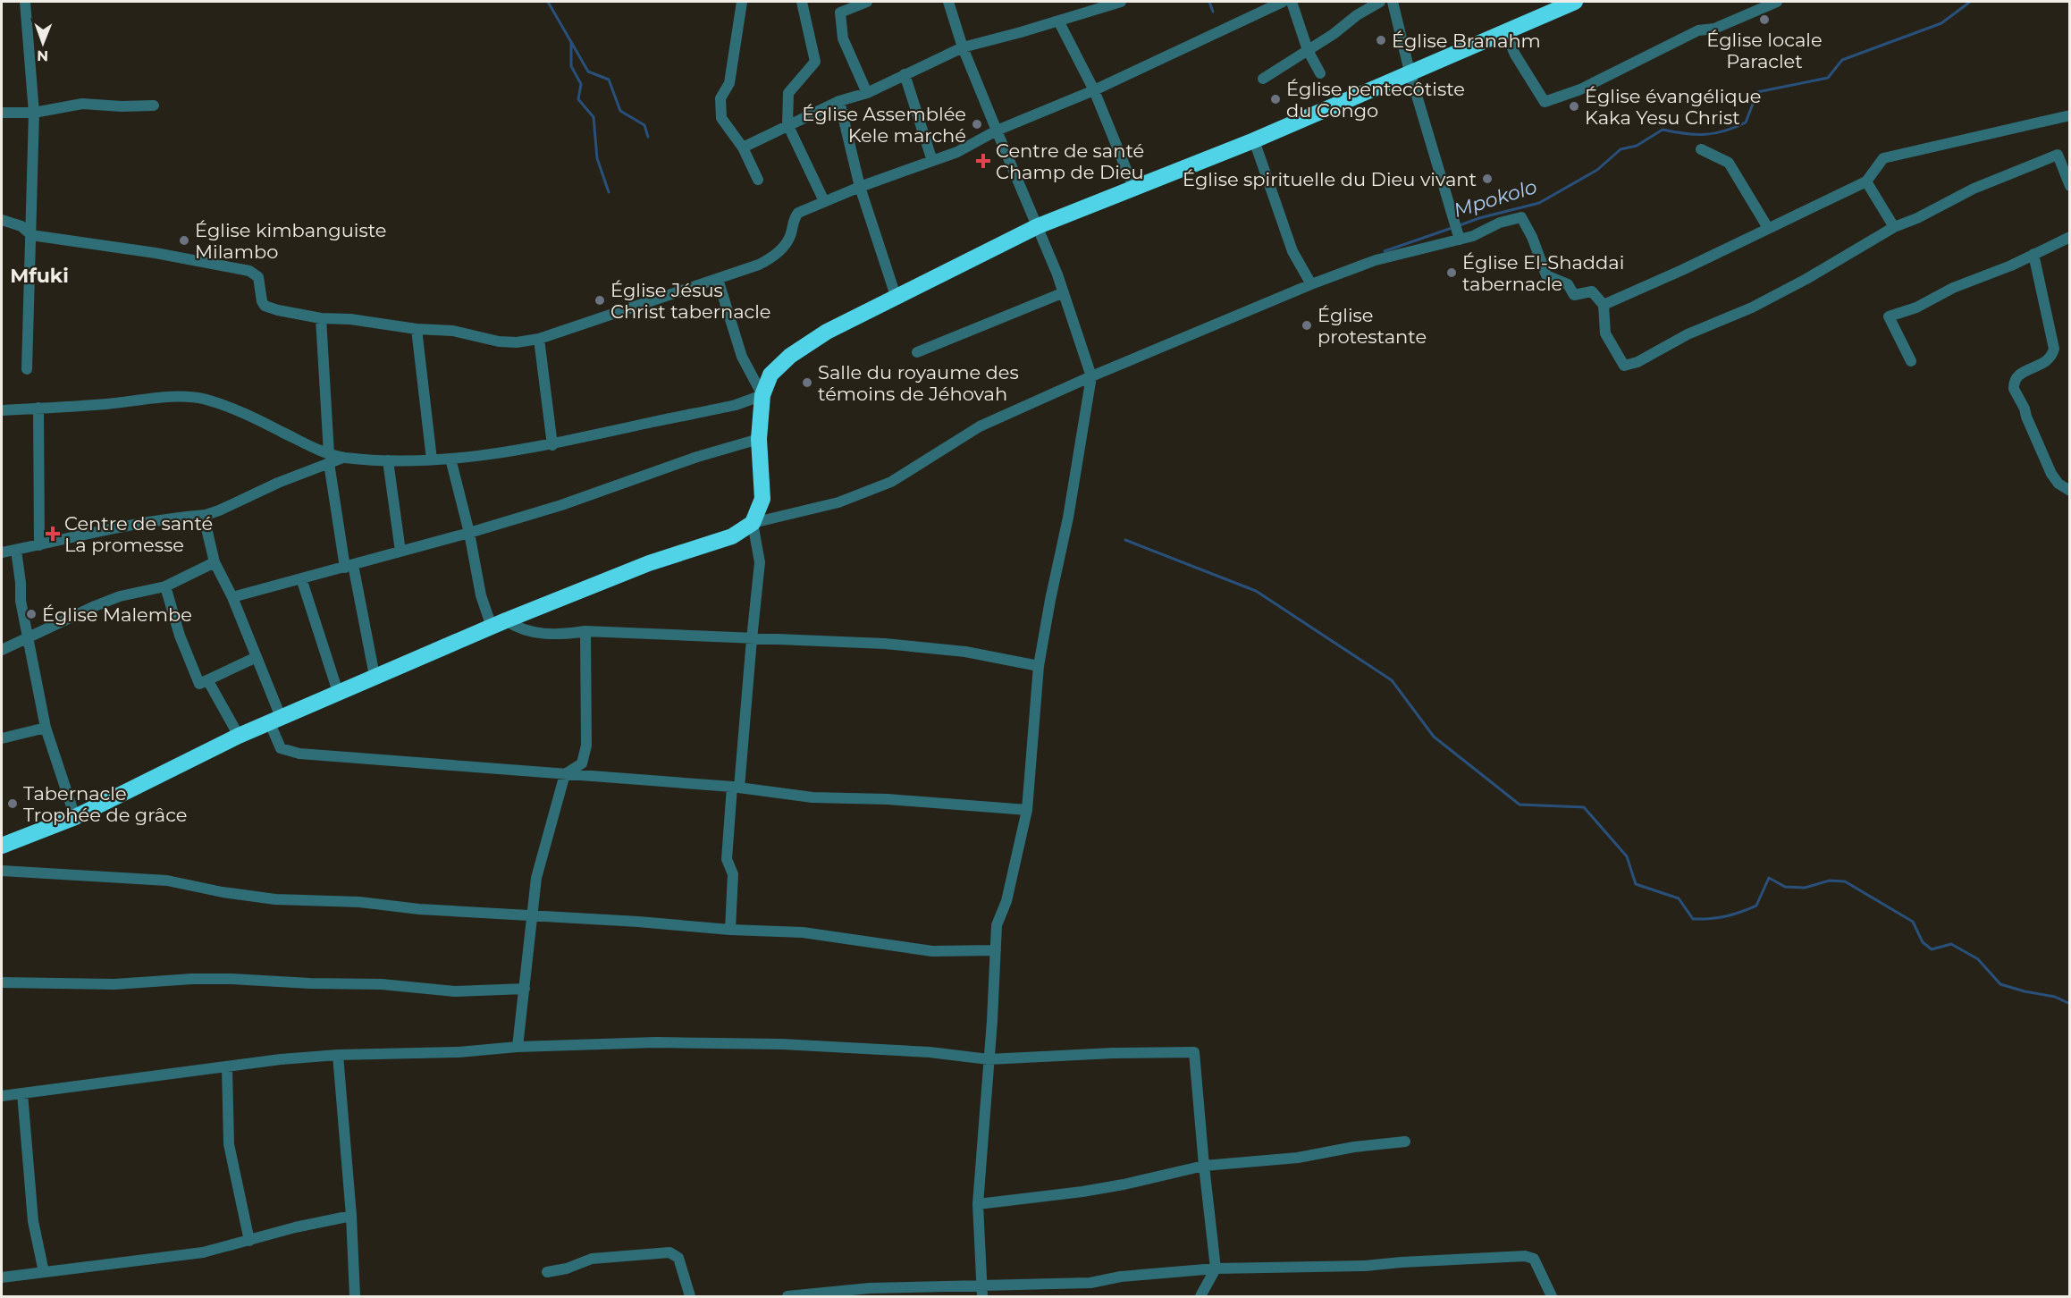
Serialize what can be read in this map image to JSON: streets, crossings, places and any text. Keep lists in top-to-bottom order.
{
  "districts": ["Mfuki"],
  "water": ["Mpokolo"],
  "places": {
    "other": [
      "Église locale Paraclet",
      "Église Branahm",
      "Église pentecôtiste du Congo",
      "Église évangélique Kaka Yesu Christ",
      "Église Assemblée Kele marché",
      "Église spirituelle du Dieu vivant",
      "Église kimbanguiste Milambo",
      "Église El-Shaddai tabernacle",
      "Église Jésus Christ tabernacle",
      "Église protestante",
      "Salle du royaume des témoins de Jéhovah",
      "Église Malembe",
      "Tabernacle Trophée de grâce"
    ],
    "health": ["Centre de santé Champ de Dieu", "Centre de santé La promesse"]
  },
  "north": "bottom"
}
